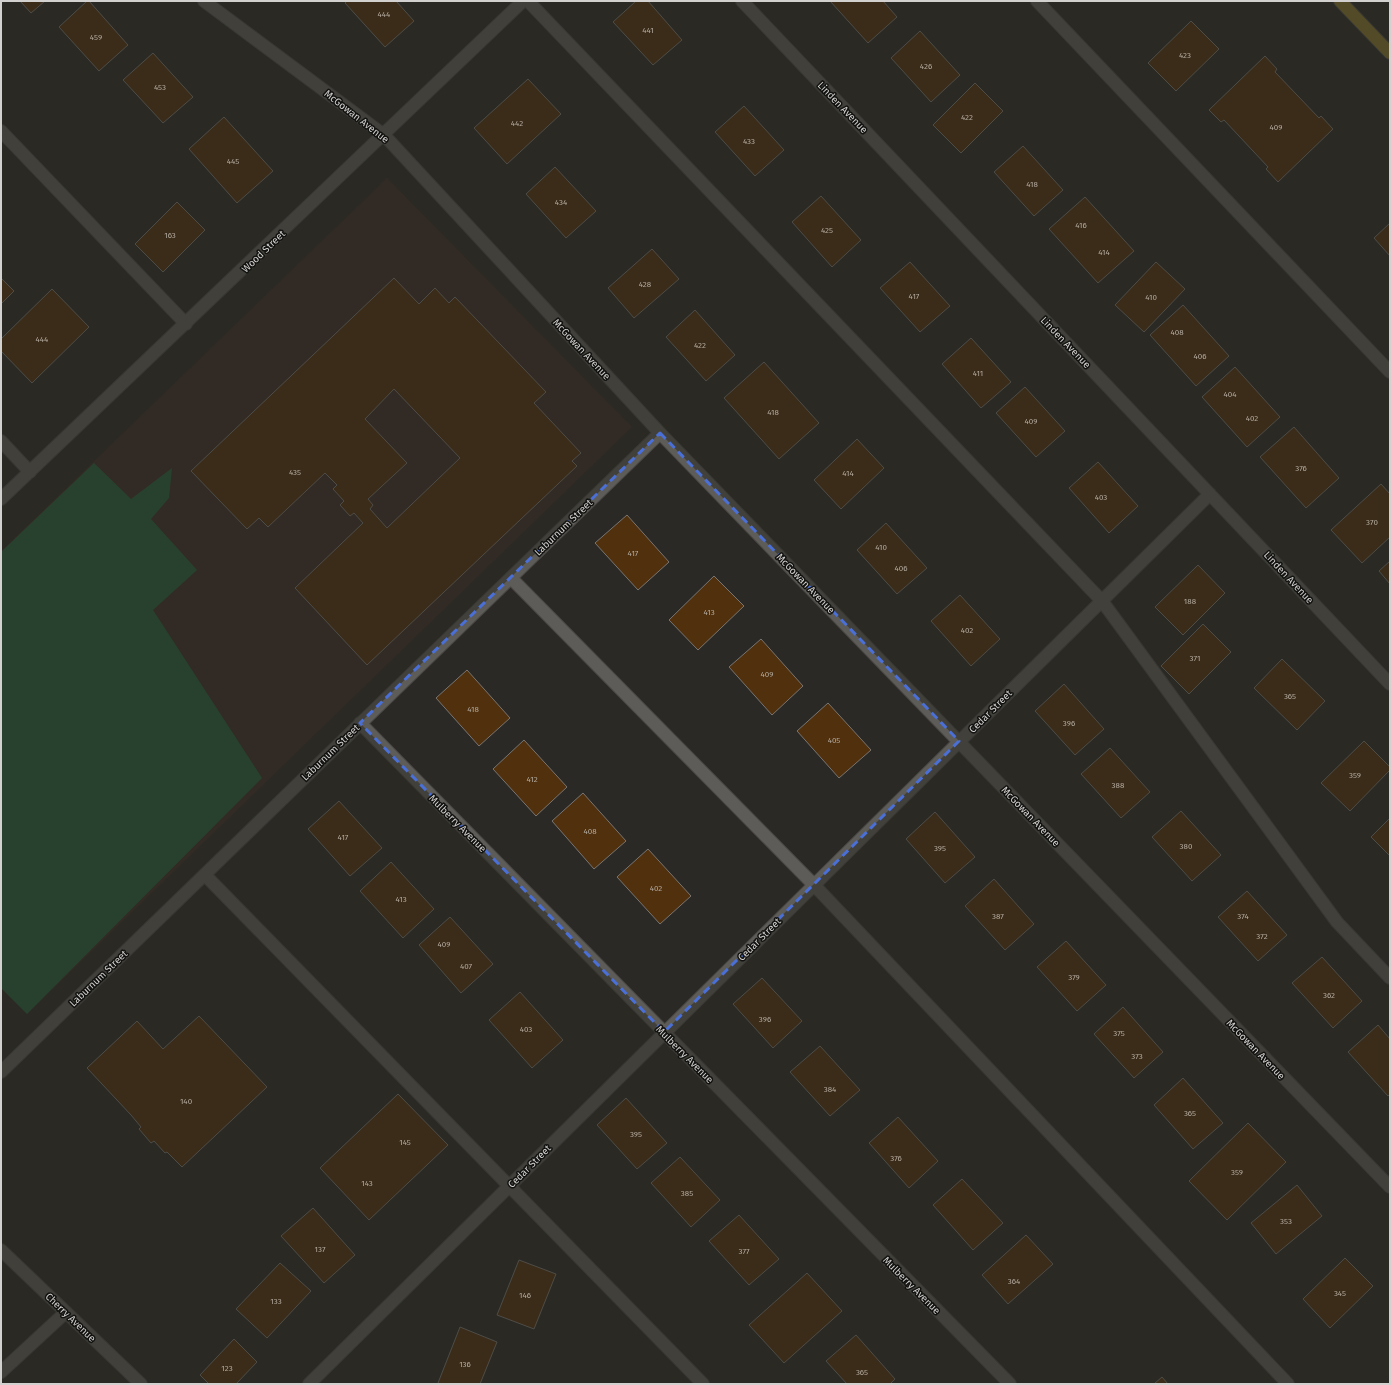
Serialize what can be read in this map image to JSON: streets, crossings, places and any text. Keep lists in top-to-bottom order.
{
  "streets": {
    "street": [
      "Linden Avenue",
      "McGowan Avenue",
      "Wood Street",
      "Laburnum Street",
      "Cedar Street",
      "Mulberry Avenue",
      "Cherry Avenue"
    ]
  },
  "crossings": [
    ["Linden Avenue", "Cedar Street"],
    ["McGowan Avenue", "Wood Street"],
    ["McGowan Avenue", "Laburnum Street"],
    ["McGowan Avenue", "Cedar Street"],
    ["Laburnum Street", "Mulberry Avenue"],
    ["Cedar Street", "Mulberry Avenue"]
  ],
  "house_numbers": [
    "444",
    "441",
    "459",
    "423",
    "426",
    "453",
    "422",
    "442",
    "409",
    "433",
    "445",
    "418",
    "434",
    "416",
    "425",
    "163",
    "414",
    "428",
    "417",
    "410",
    "408",
    "444",
    "422",
    "406",
    "411",
    "404",
    "418",
    "402",
    "409",
    "376",
    "435",
    "414",
    "403",
    "370",
    "410",
    "417",
    "406",
    "188",
    "413",
    "402",
    "371",
    "409",
    "365",
    "418",
    "396",
    "405",
    "359",
    "412",
    "388",
    "408",
    "417",
    "380",
    "395",
    "402",
    "413",
    "387",
    "374",
    "372",
    "409",
    "407",
    "379",
    "362",
    "396",
    "403",
    "375",
    "373",
    "384",
    "140",
    "365",
    "395",
    "145",
    "376",
    "359",
    "143",
    "385",
    "353",
    "137",
    "377",
    "364",
    "345",
    "146",
    "133",
    "136",
    "123",
    "365"
  ]
}
